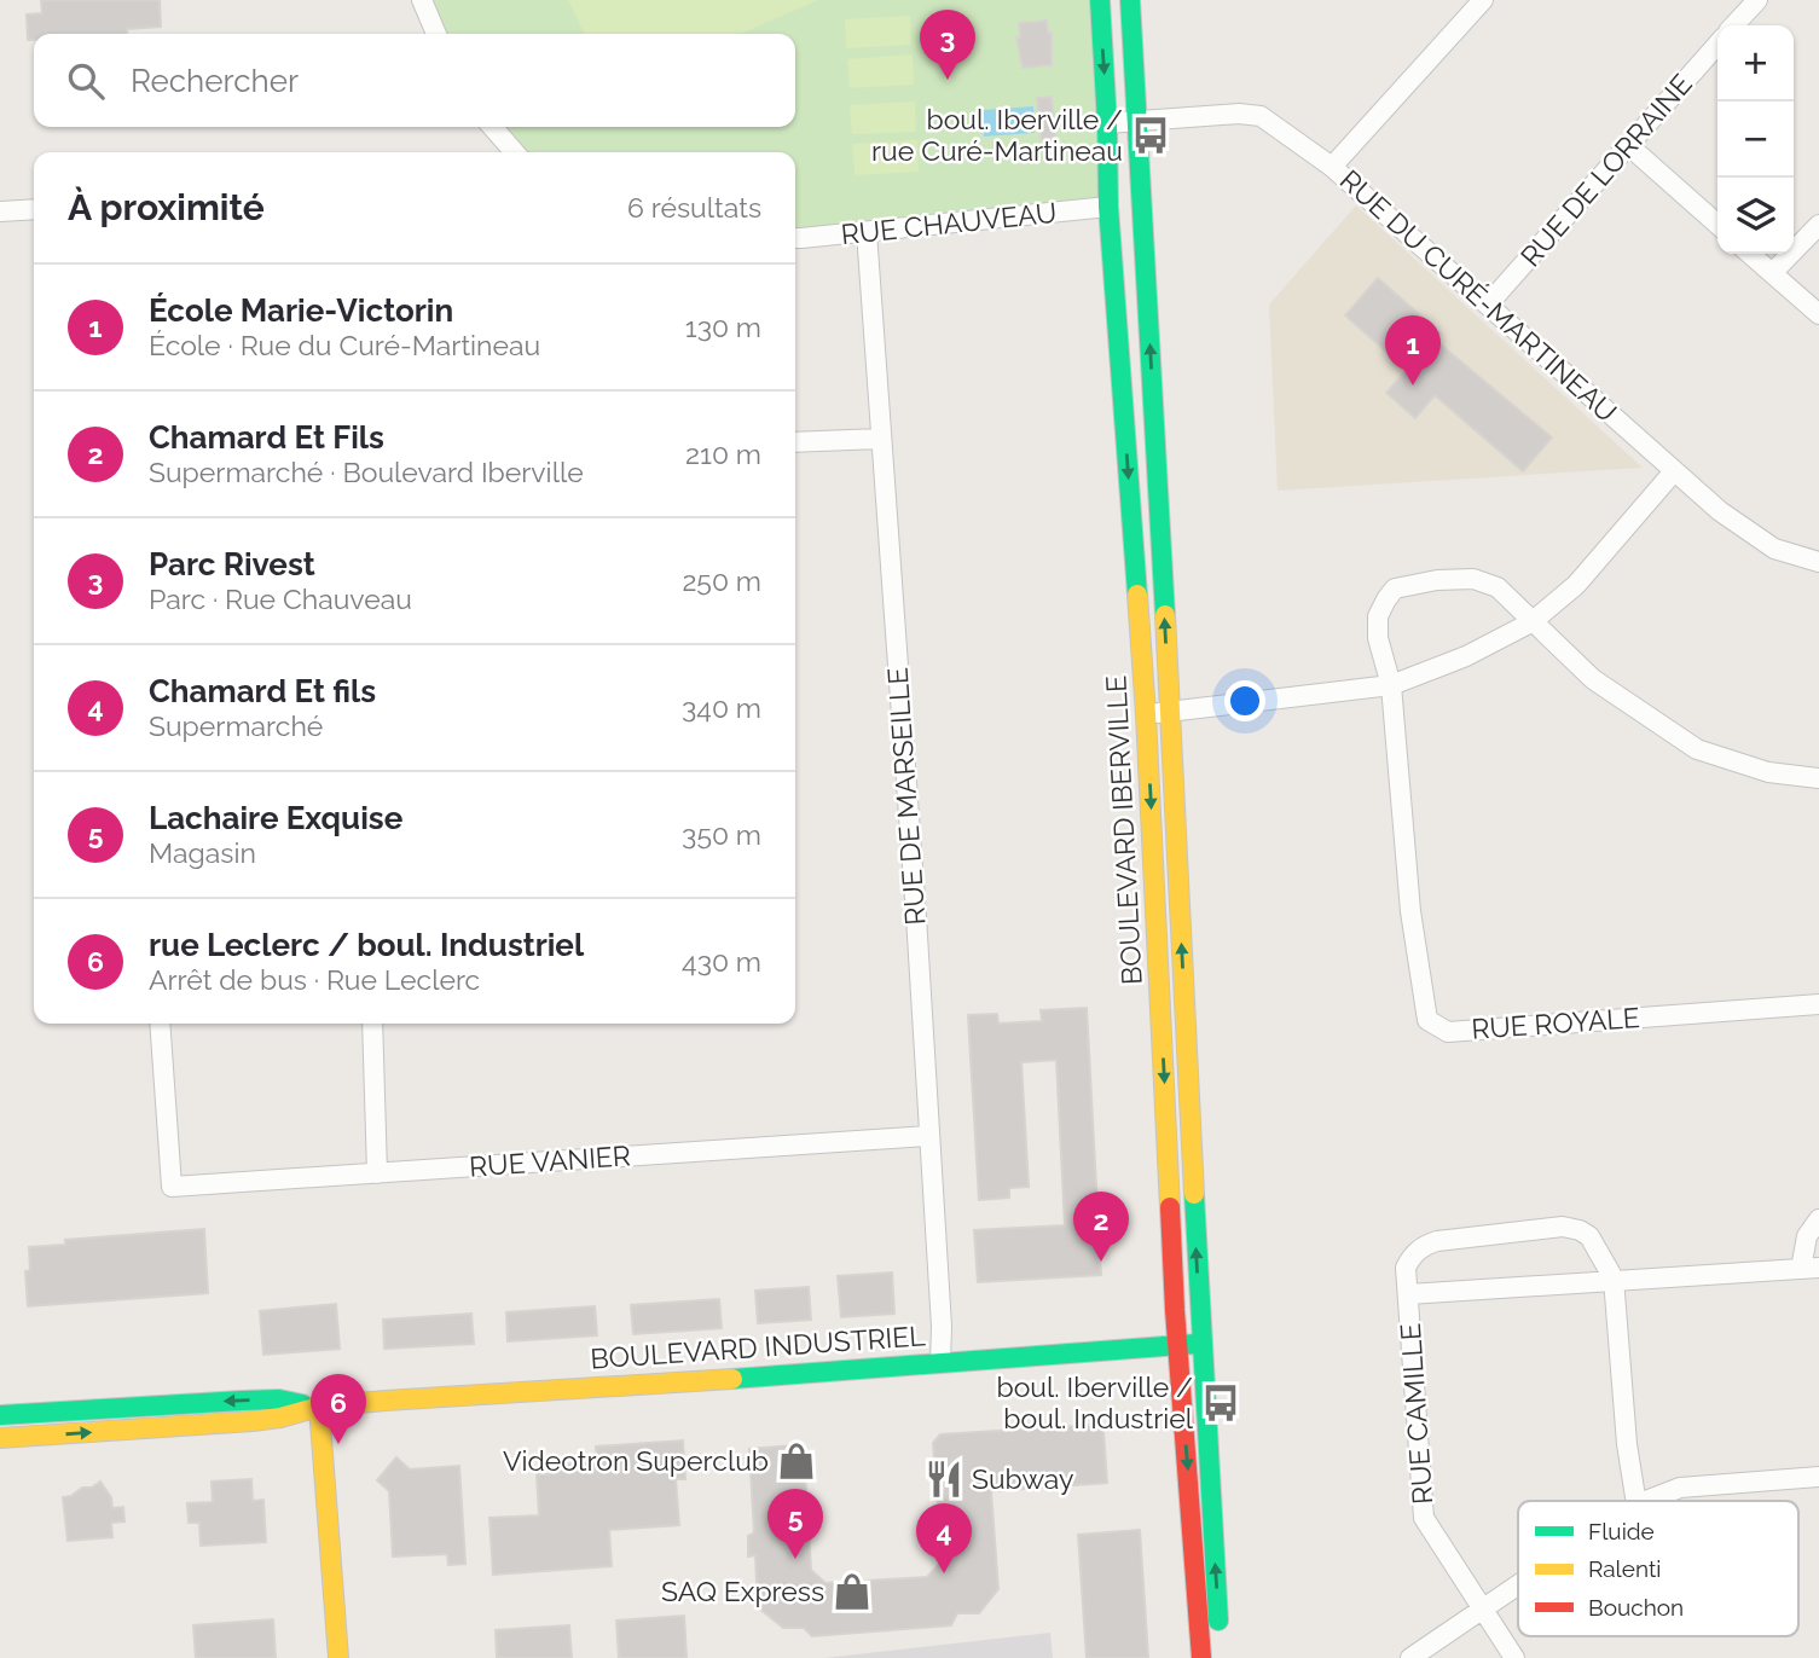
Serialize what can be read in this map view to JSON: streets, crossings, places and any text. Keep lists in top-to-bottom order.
{
  "streets": {
    "street": [
      "RUE DE LORRAINE",
      "RUE CHAUVEAU",
      "RUE DU CURÉ-MARTINEAU",
      "RUE DE MARSEILLE",
      "BOULEVARD IBERVILLE",
      "RUE ROYALE",
      "RUE VANIER",
      "BOULEVARD INDUSTRIEL",
      "RUE CAMILLE"
    ]
  },
  "crossings": [
    ["RUE DE LORRAINE", "RUE DU CURÉ-MARTINEAU"],
    ["RUE CHAUVEAU", "RUE DE MARSEILLE"],
    ["RUE CHAUVEAU", "BOULEVARD IBERVILLE"],
    ["RUE DU CURÉ-MARTINEAU", "BOULEVARD IBERVILLE"],
    ["RUE DE MARSEILLE", "RUE VANIER"],
    ["RUE DE MARSEILLE", "BOULEVARD INDUSTRIEL"],
    ["BOULEVARD IBERVILLE", "BOULEVARD INDUSTRIEL"]
  ],
  "places": {
    "bus stop": ["boul. Iberville / rue Curé-Martineau", "boul. Iberville / boul. Industriel"],
    "shop": ["Videotron Superclub", "SAQ Express"],
    "restaurant": ["Subway"]
  },
  "legend": ["Fluide", "Ralenti", "Bouchon"],
  "page": {
    "pins": [
      "3",
      "1",
      "2",
      "6",
      "5",
      "4"
    ],
    "map_buttons": ["+", "−"],
    "search": "Rechercher",
    "heading": ["À proximité", "6 résultats"],
    "list": [
      {
        "mark": "1",
        "name": "École Marie-Victorin",
        "note": "École · Rue du Curé-Martineau",
        "value": "130 m"
      },
      {
        "mark": "2",
        "name": "Chamard Et Fils",
        "note": "Supermarché · Boulevard Iberville",
        "value": "210 m"
      },
      {
        "mark": "3",
        "name": "Parc Rivest",
        "note": "Parc · Rue Chauveau",
        "value": "250 m"
      },
      {
        "mark": "4",
        "name": "Chamard Et fils",
        "note": "Supermarché",
        "value": "340 m"
      },
      {
        "mark": "5",
        "name": "Lachaire Exquise",
        "note": "Magasin",
        "value": "350 m"
      },
      {
        "mark": "6",
        "name": "rue Leclerc / boul. Industriel",
        "note": "Arrêt de bus · Rue Leclerc",
        "value": "430 m"
      }
    ]
  }
}
